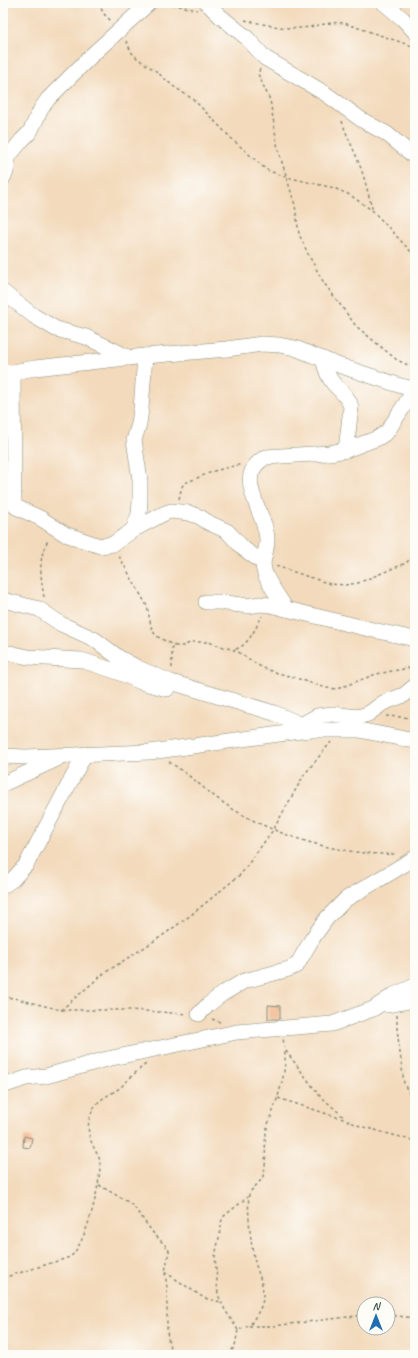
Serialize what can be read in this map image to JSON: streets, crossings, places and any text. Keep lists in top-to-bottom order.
{
  "north": "top"
}
